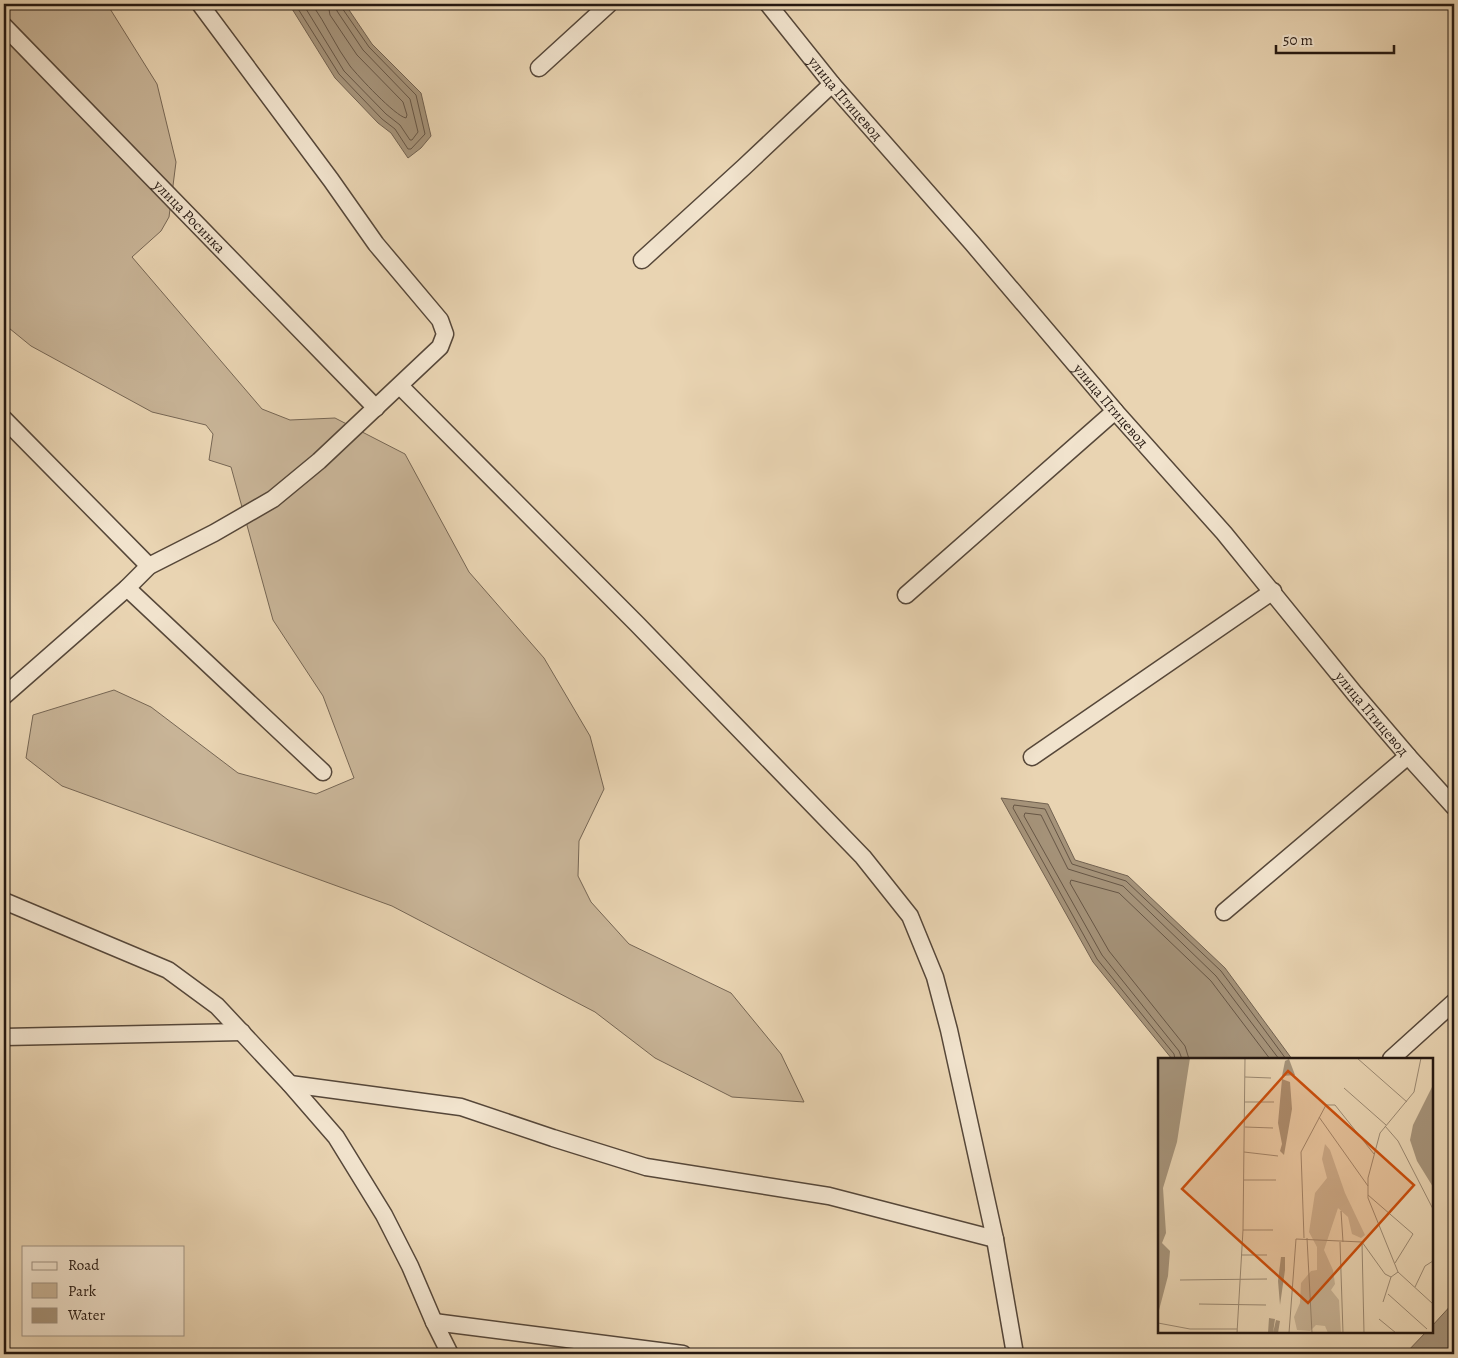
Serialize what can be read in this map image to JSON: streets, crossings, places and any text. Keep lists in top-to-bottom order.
{
  "streets": {
    "street": ["улица Птицевод", "улица Росинка"]
  },
  "legend": ["Road", "Park", "Water"],
  "scale_bar": "50 m"
}
